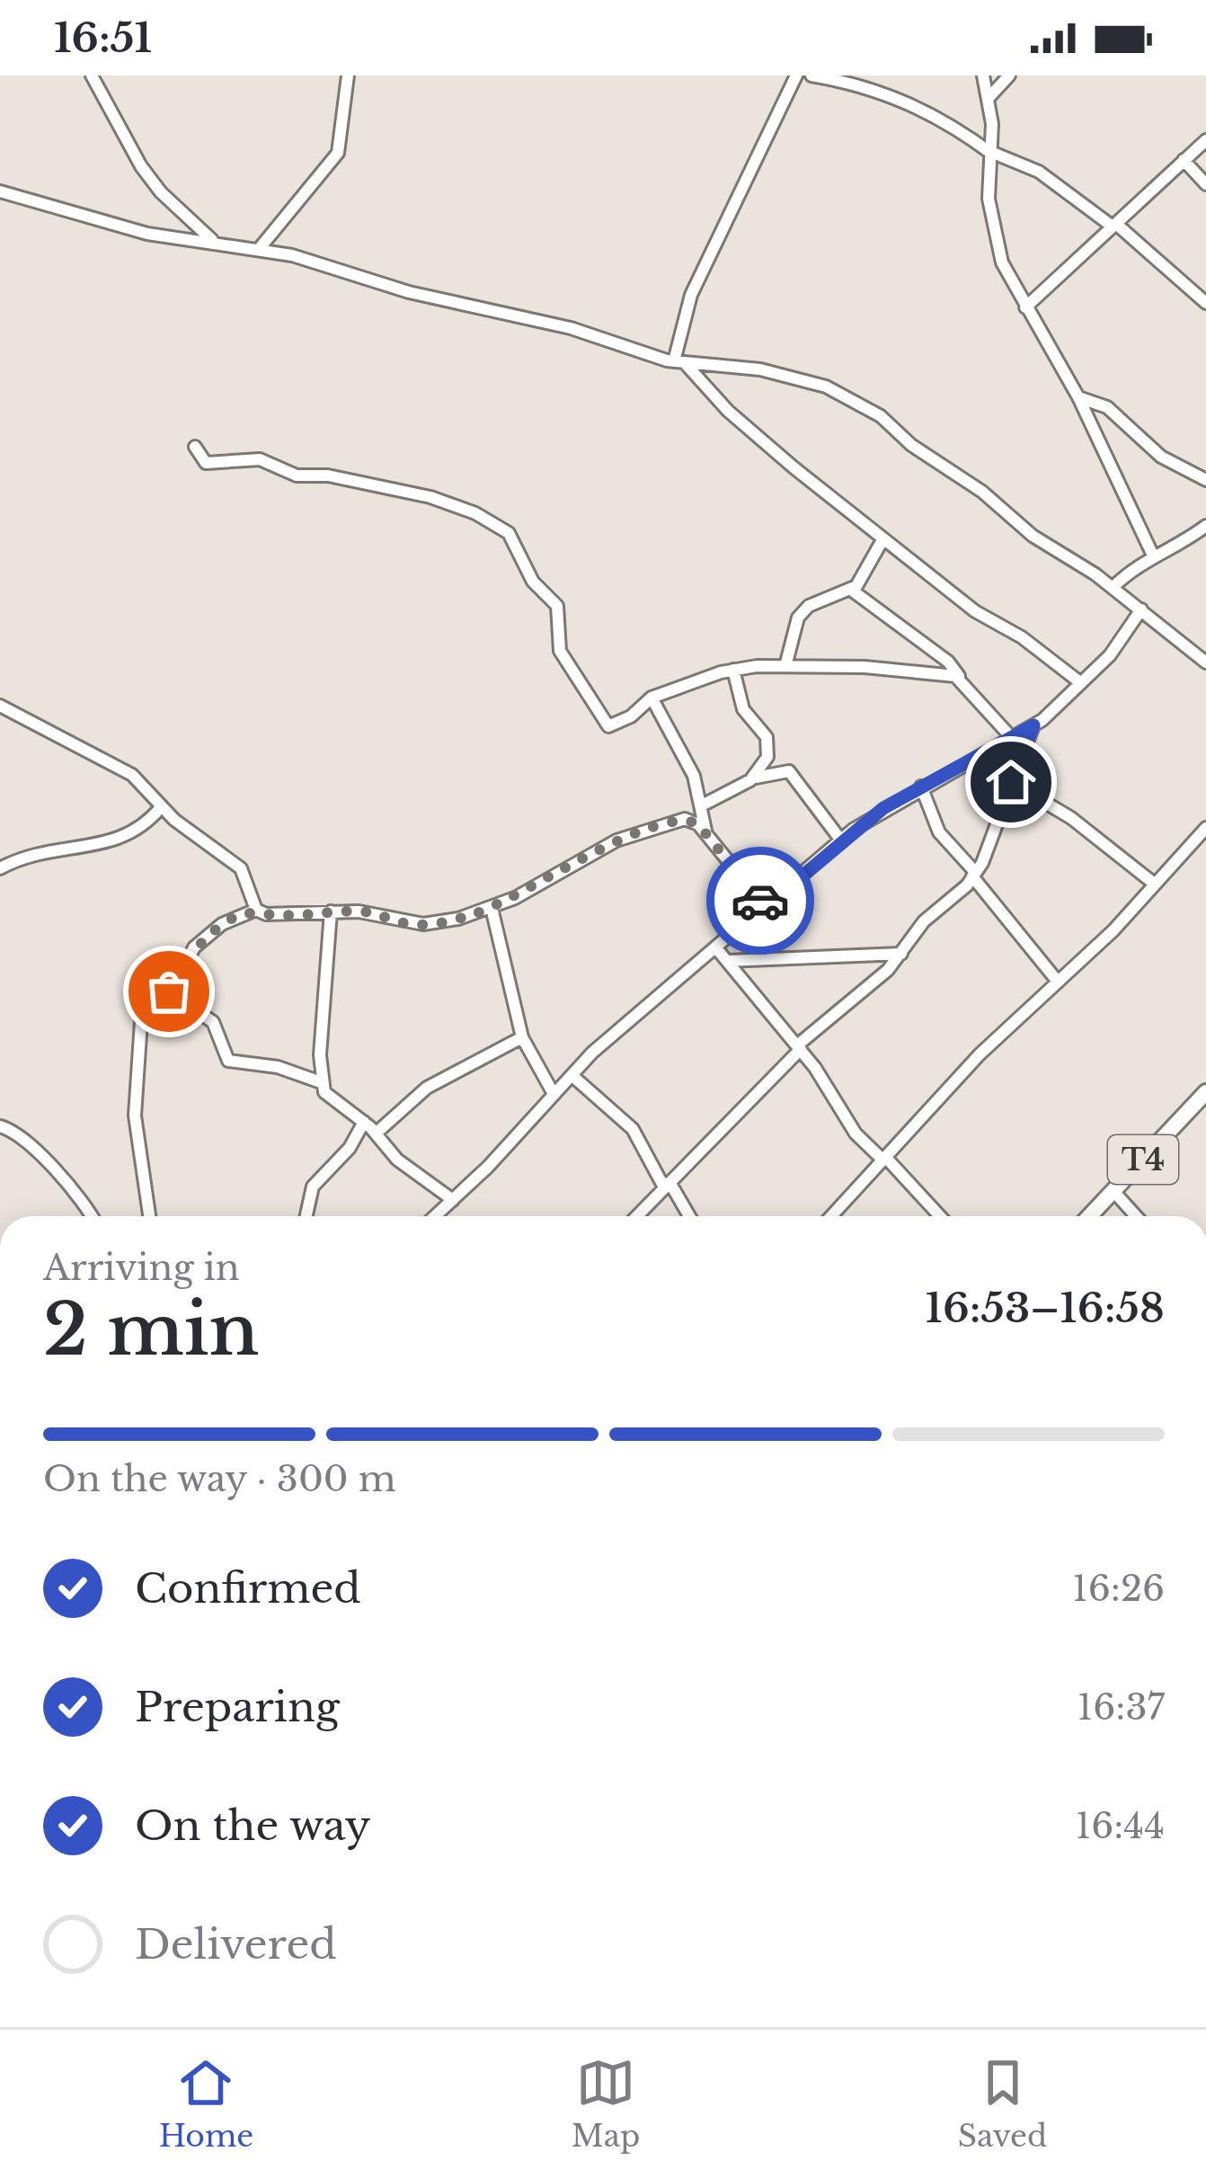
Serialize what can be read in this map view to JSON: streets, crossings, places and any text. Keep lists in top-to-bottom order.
{
  "streets": {
    "highway": ["T4"]
  },
  "page": {
    "status": "16:51",
    "heading": ["2 min", "Arriving in", "16:53–16:58"],
    "bar": "On the way · 300 m",
    "list": [
      ["Confirmed", "16:26"],
      ["Preparing", "16:37"],
      ["On the way", "16:44"],
      "Delivered"
    ],
    "tabs": ["Home", "Map", "Saved"]
  }
}
